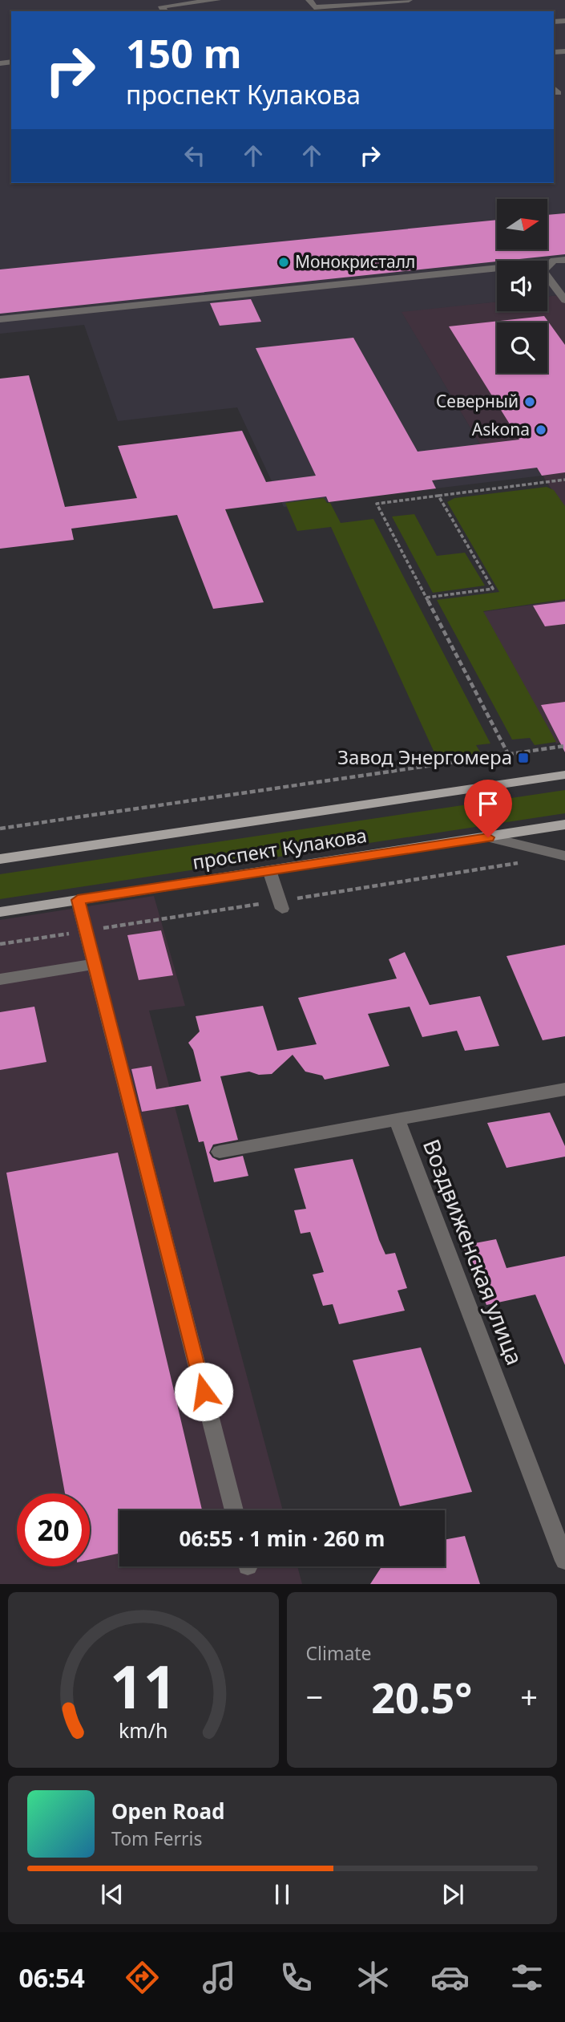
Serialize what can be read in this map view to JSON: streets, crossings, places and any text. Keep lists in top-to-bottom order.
{
  "streets": {
    "main road": ["проспект Кулакова"],
    "street": ["Воздвиженская улица"]
  },
  "places": {
    "other": ["Монокристалл", "Северный", "Askona"],
    "transit": ["Завод Энергомера"]
  },
  "north": "right",
  "page": {
    "turn": ["150 m", "проспект Кулакова"],
    "limit": "20",
    "trip": "06:55 · 1 min · 260 m",
    "tile": "Climate",
    "heat": ["−", "20.5°", "+"],
    "song": ["Open Road", "Tom Ferris"],
    "tabs": "06:54",
    "gauge": ["11", "km/h"]
  }
}
